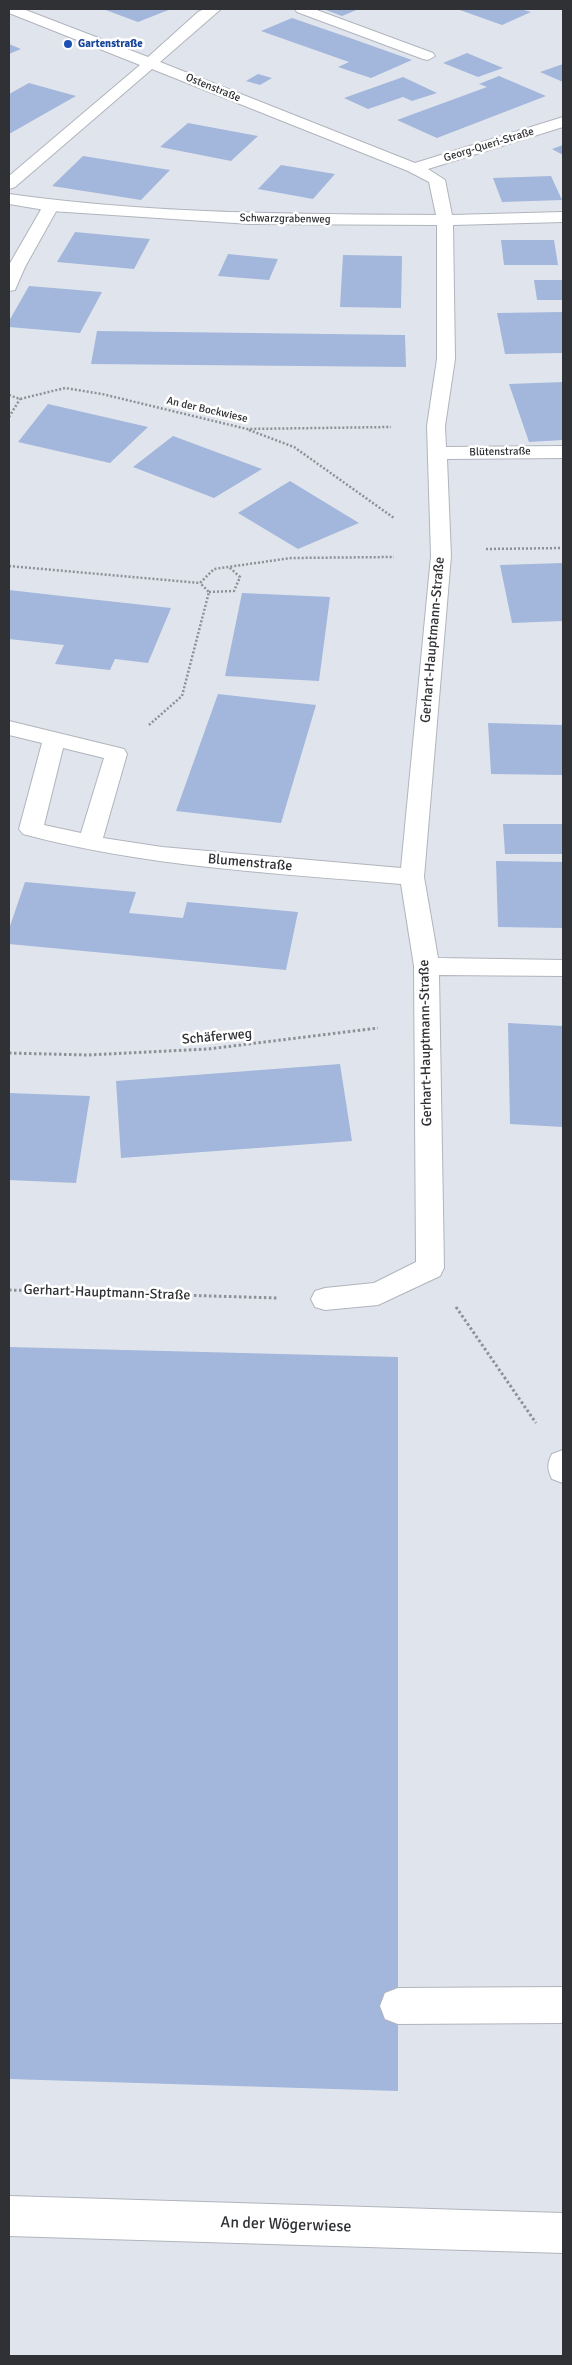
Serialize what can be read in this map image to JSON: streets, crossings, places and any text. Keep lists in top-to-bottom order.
{
  "streets": {
    "street": [
      "Ostenstraße",
      "Georg-Queri-Straße",
      "Schwarzgrabenweg",
      "Blütenstraße",
      "Gerhart-Hauptmann-Straße",
      "Blumenstraße",
      "An der Wögerwiese"
    ],
    "path": ["An der Bockwiese", "Schäferweg"]
  },
  "crossings": [
    ["Ostenstraße", "Georg-Queri-Straße"],
    ["Ostenstraße", "Gerhart-Hauptmann-Straße"],
    ["Georg-Queri-Straße", "Gerhart-Hauptmann-Straße"],
    ["Schwarzgrabenweg", "Gerhart-Hauptmann-Straße"],
    ["An der Bockwiese", "Gerhart-Hauptmann-Straße"],
    ["Blütenstraße", "Gerhart-Hauptmann-Straße"],
    ["Gerhart-Hauptmann-Straße", "Blumenstraße"],
    ["Gerhart-Hauptmann-Straße", "Schäferweg"]
  ],
  "places": ["Gartenstraße"]
}
